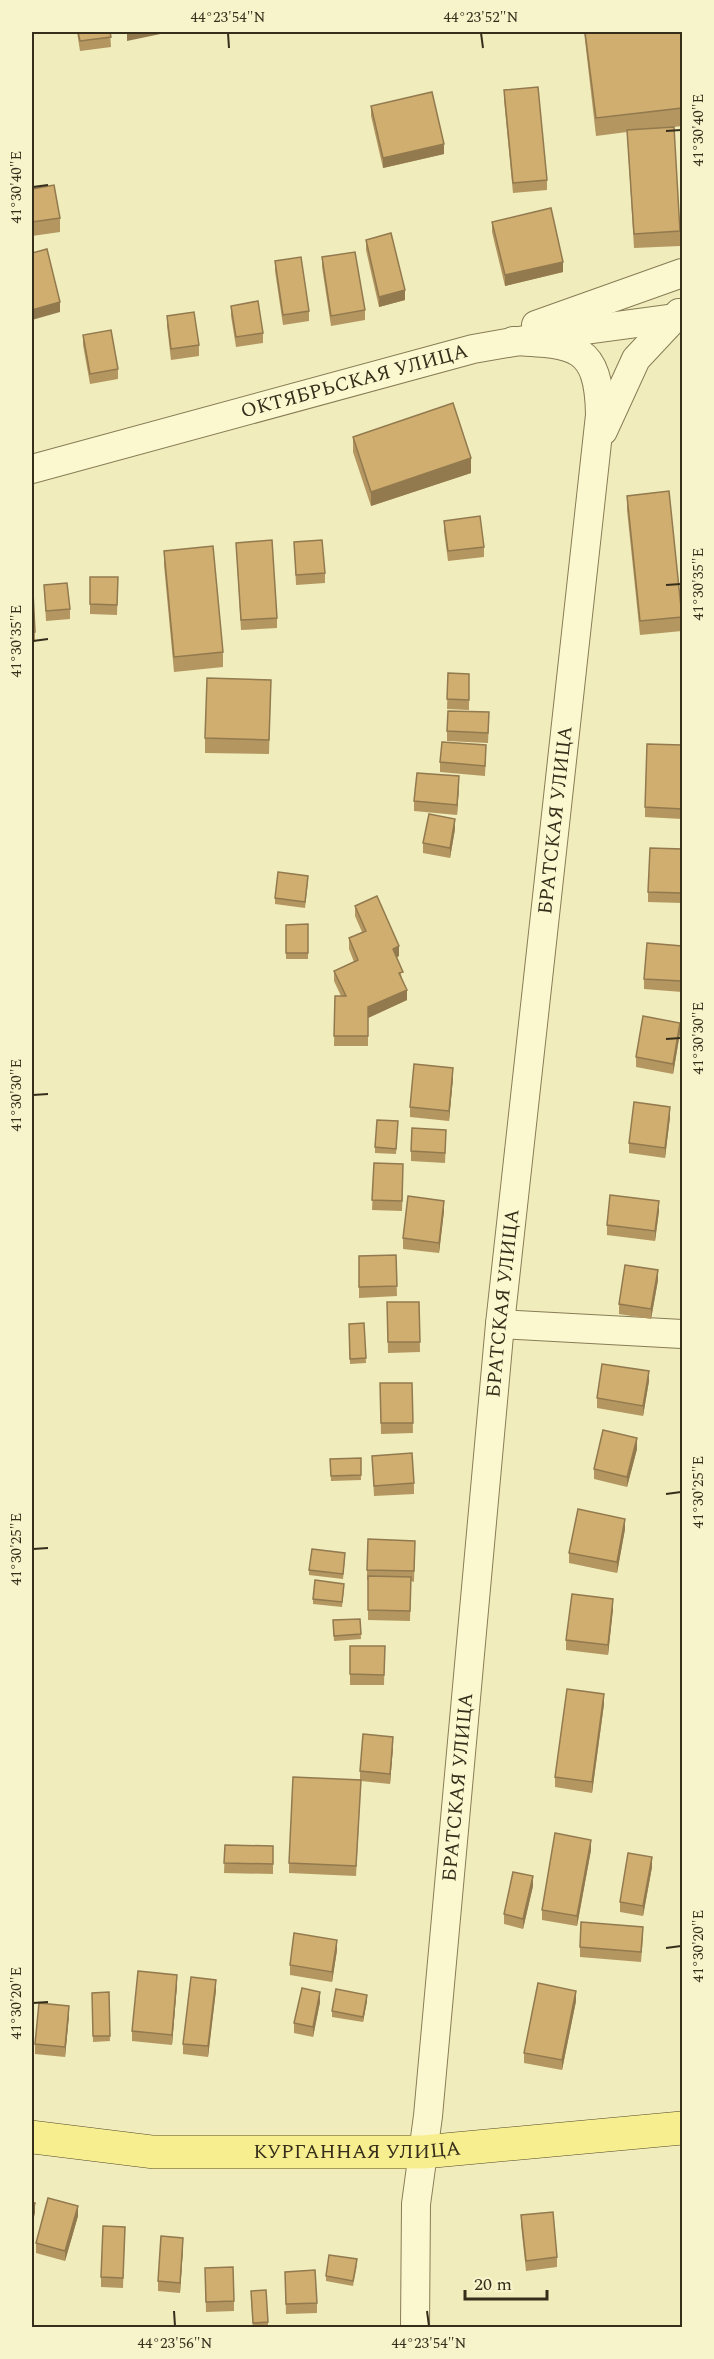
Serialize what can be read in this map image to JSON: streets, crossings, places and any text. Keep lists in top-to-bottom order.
{
  "streets": {
    "main road": ["КУРГАННАЯ УЛИЦА"],
    "street": ["ОКТЯБРЬСКАЯ УЛИЦА", "БРАТСКАЯ УЛИЦА"]
  },
  "crossings": [
    ["ОКТЯБРЬСКАЯ УЛИЦА", "БРАТСКАЯ УЛИЦА"],
    ["БРАТСКАЯ УЛИЦА", "КУРГАННАЯ УЛИЦА"]
  ],
  "scale_bar": "20 m",
  "coordinates": [
    "44°23'54\"N",
    "44°23'52\"N",
    "41°30'40\"E",
    "41°30'35\"E",
    "41°30'30\"E",
    "41°30'25\"E",
    "41°30'20\"E",
    "44°23'56\"N"
  ]
}
